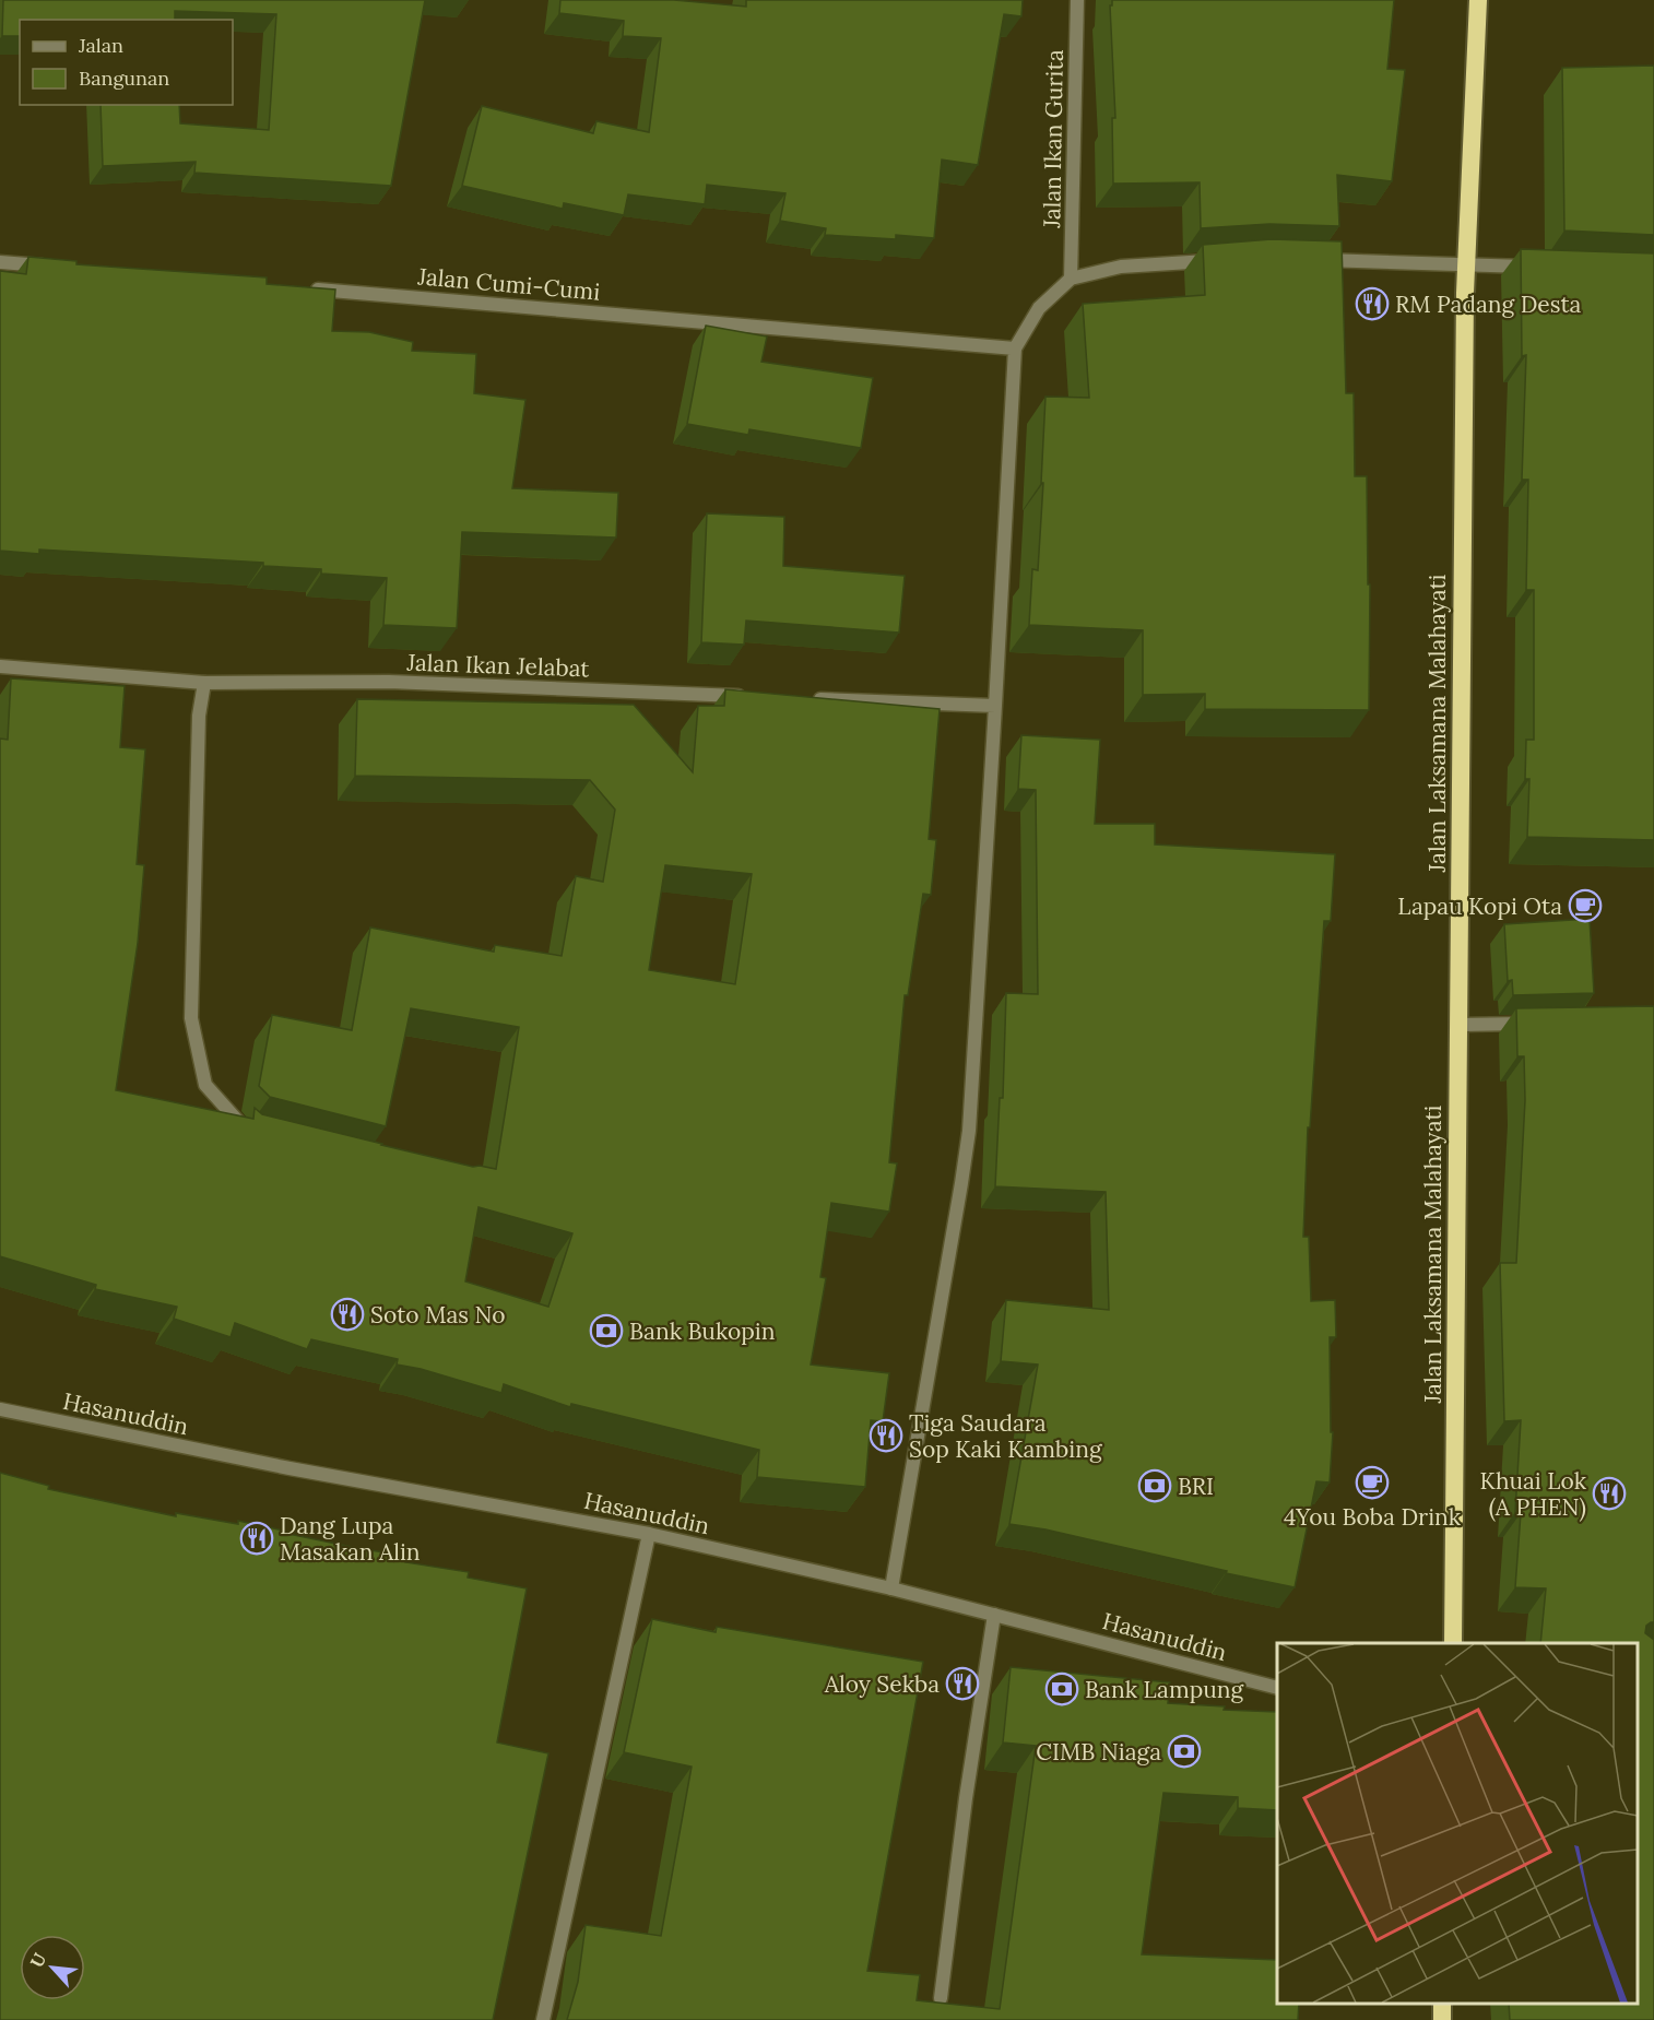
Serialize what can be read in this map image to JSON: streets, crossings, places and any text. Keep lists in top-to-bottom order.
{
  "streets": {
    "highway": ["Jalan Laksamana Malahayati"],
    "street": [
      "Jalan Ikan Gurita",
      "Jalan Cumi-Cumi",
      "Jalan Ikan Jelabat",
      "Hasanuddin"
    ]
  },
  "places": {
    "restaurant": [
      "RM Padang Desta",
      "Soto Mas No",
      "Tiga Saudara Sop Kaki Kambing",
      "Khuai Lok (A PHEN)",
      "Dang Lupa Masakan Alin",
      "Aloy Sekba"
    ],
    "cafe": ["Lapau Kopi Ota", "4You Boba Drink"],
    "bank": [
      "Bank Bukopin",
      "BRI",
      "Bank Lampung",
      "CIMB Niaga"
    ]
  },
  "legend": ["Jalan", "Bangunan"],
  "north": "top left"
}
